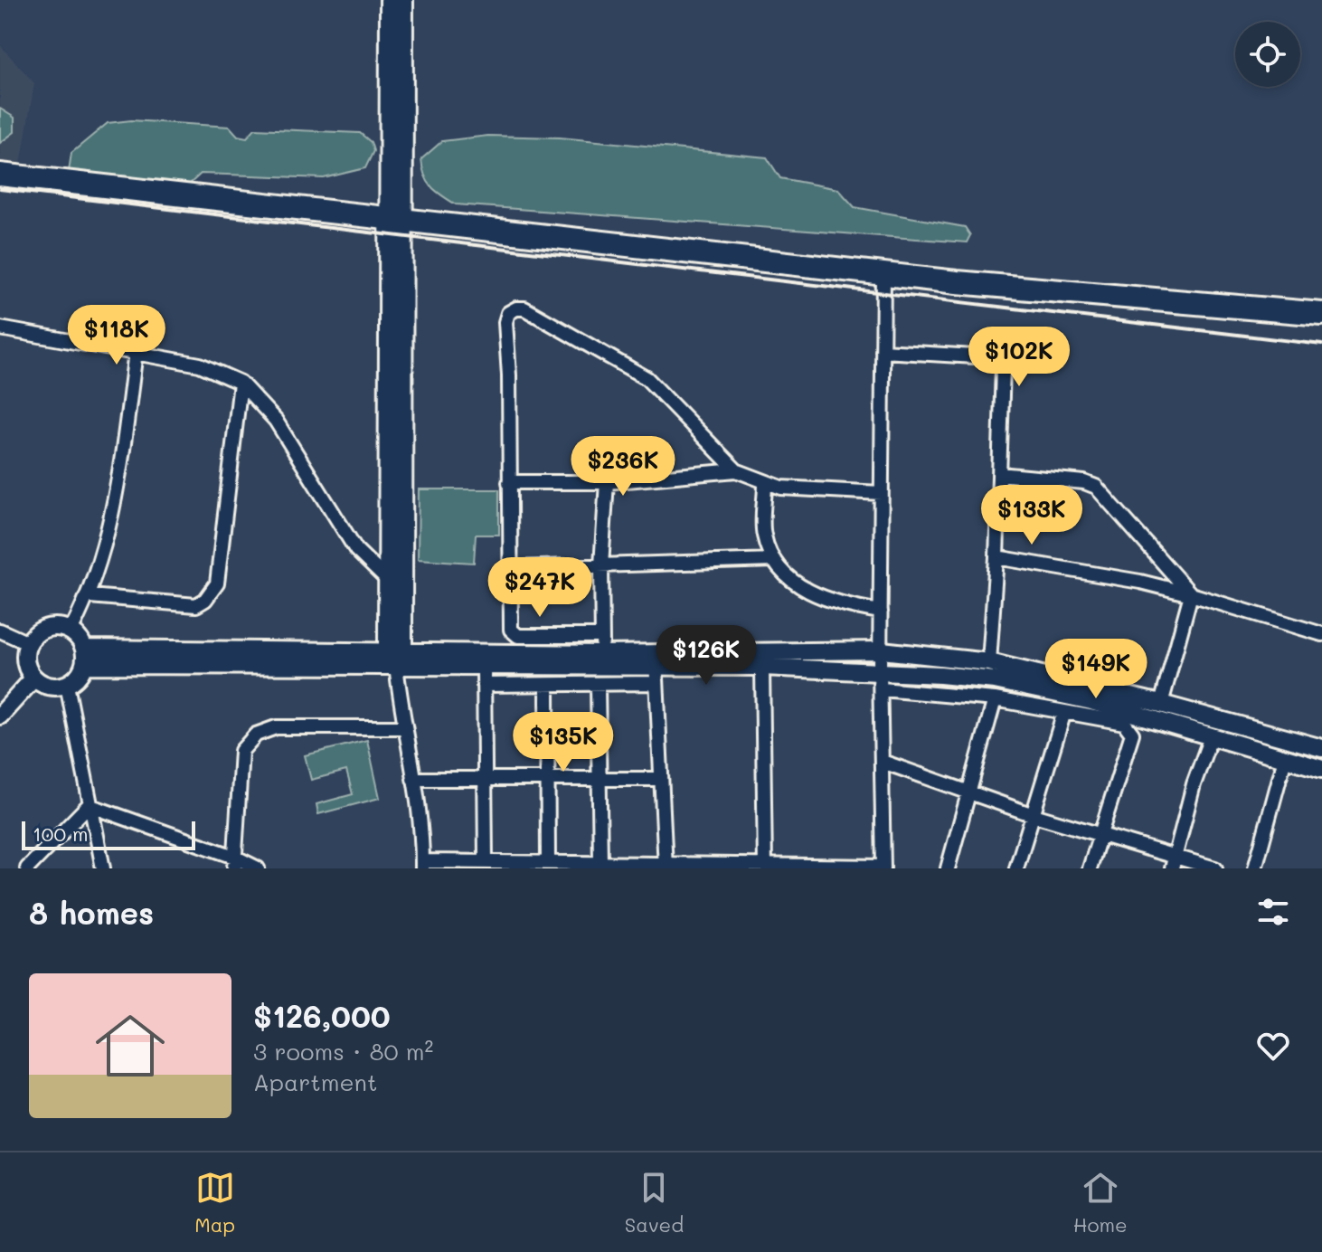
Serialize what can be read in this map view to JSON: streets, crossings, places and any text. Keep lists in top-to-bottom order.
{
  "scale_bar": "100 m",
  "page": {
    "price": [
      "$118K",
      "$102K",
      "$236K",
      "$133K",
      "$247K",
      "$126K",
      "$149K",
      "$135K"
    ],
    "scale": "100 m",
    "heading": "8 homes",
    "list": [
      {
        "name": "$126,000",
        "note": "3 rooms · 80 m² · Apartment"
      }
    ],
    "tabs": ["Map", "Saved", "Home"]
  }
}
